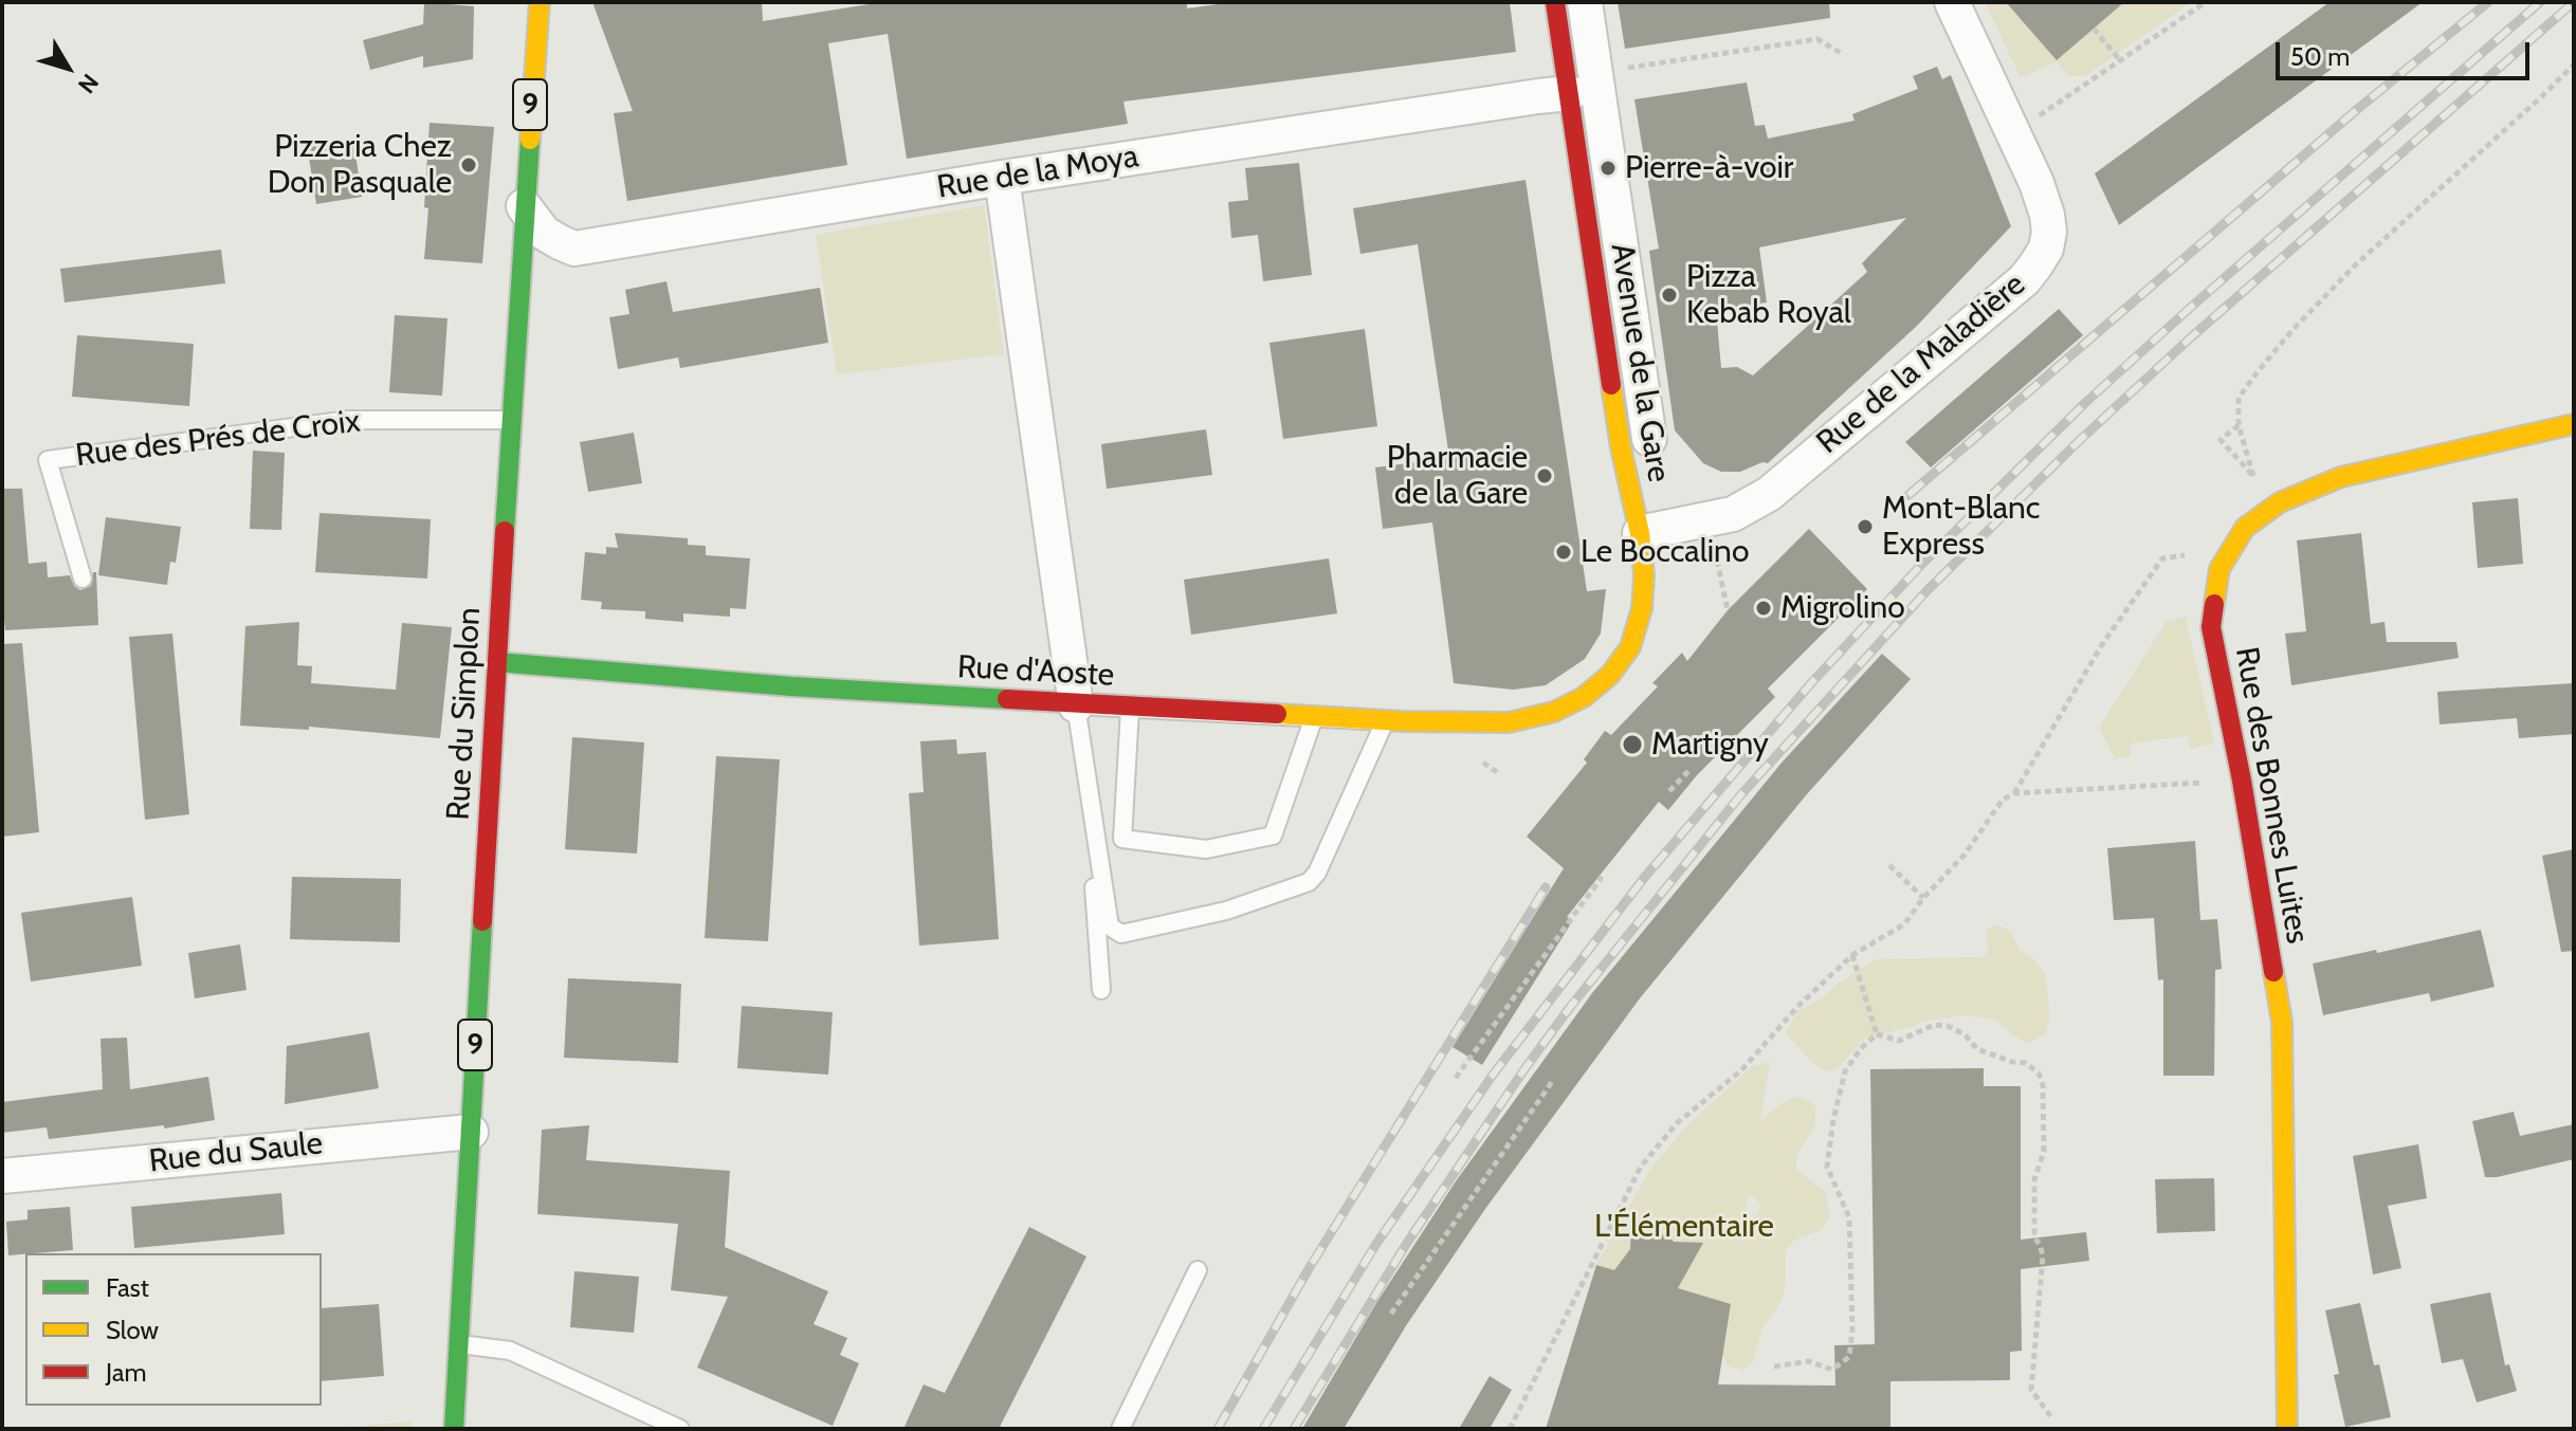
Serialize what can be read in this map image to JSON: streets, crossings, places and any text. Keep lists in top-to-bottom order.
{
  "streets": {
    "street": [
      "9",
      "Rue de la Moya",
      "Avenue de la Gare",
      "Rue de la Maladière",
      "Rue d'Aoste",
      "Rue du Simplon",
      "Rue des Bonnes Luites",
      "Rue du Saule"
    ],
    "lane": ["Rue des Prés de Croix"]
  },
  "crossings": [
    ["Rue de la Moya", "Avenue de la Gare"],
    ["Rue de la Moya", "Rue du Simplon"],
    ["Avenue de la Gare", "Rue de la Maladière"],
    ["Avenue de la Gare", "Rue d'Aoste"],
    ["Rue des Prés de Croix", "Rue du Simplon"],
    ["Rue d'Aoste", "Rue du Simplon"],
    ["Rue du Simplon", "Rue du Saule"]
  ],
  "parks": ["L'Élémentaire"],
  "places": [
    "Pizzeria Chez Don Pasquale",
    "Pierre-à-voir",
    "Pizza Kebab Royal",
    "Pharmacie de la Gare",
    "Mont-Blanc Express",
    "Le Boccalino",
    "Migrolino",
    "Martigny"
  ],
  "legend": ["Fast", "Slow", "Jam"],
  "scale_bar": "50 m",
  "north": "bottom right"
}
